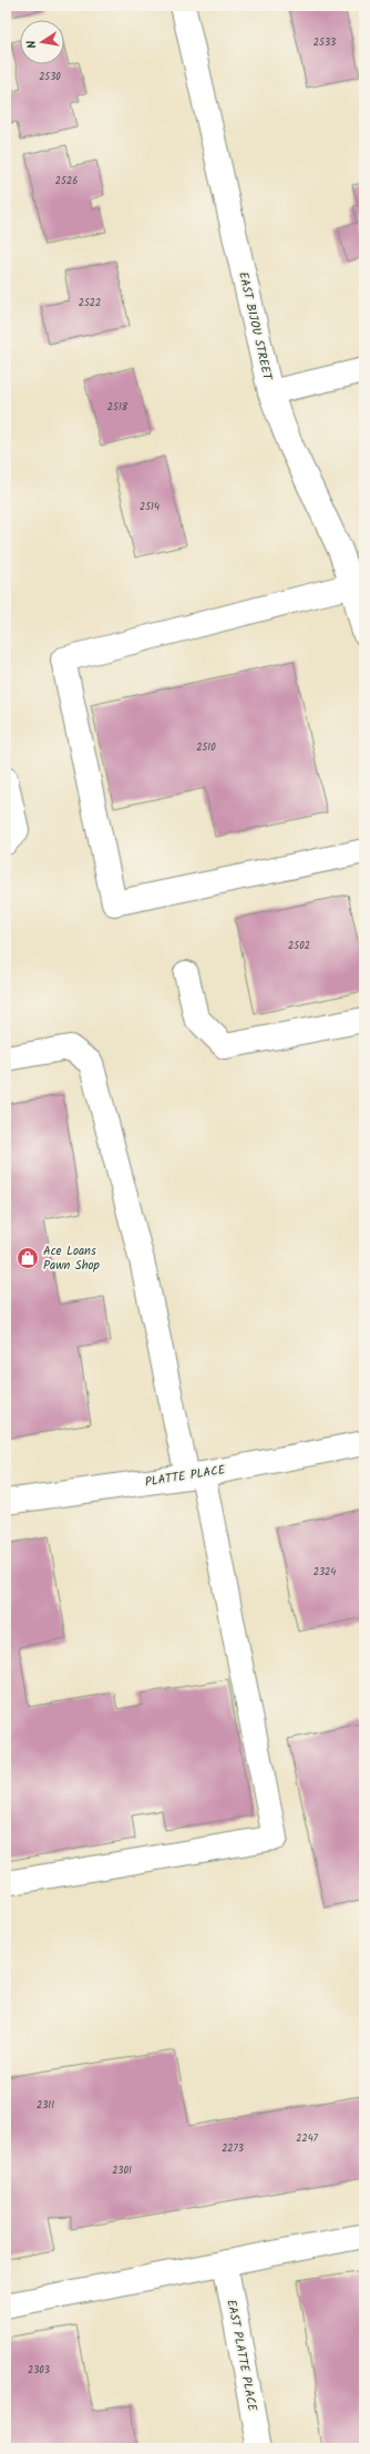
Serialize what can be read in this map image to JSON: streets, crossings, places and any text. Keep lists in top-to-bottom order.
{
  "streets": {
    "street": ["EAST BIJOU STREET", "PLATTE PLACE", "EAST PLATTE PLACE"]
  },
  "places": {
    "shop": ["Ace Loans Pawn Shop"]
  },
  "house_numbers": [
    "2533",
    "2530",
    "2526",
    "2522",
    "2518",
    "2514",
    "2510",
    "2502",
    "2324",
    "2311",
    "2247",
    "2273",
    "2301",
    "2303"
  ],
  "north": "left"
}
